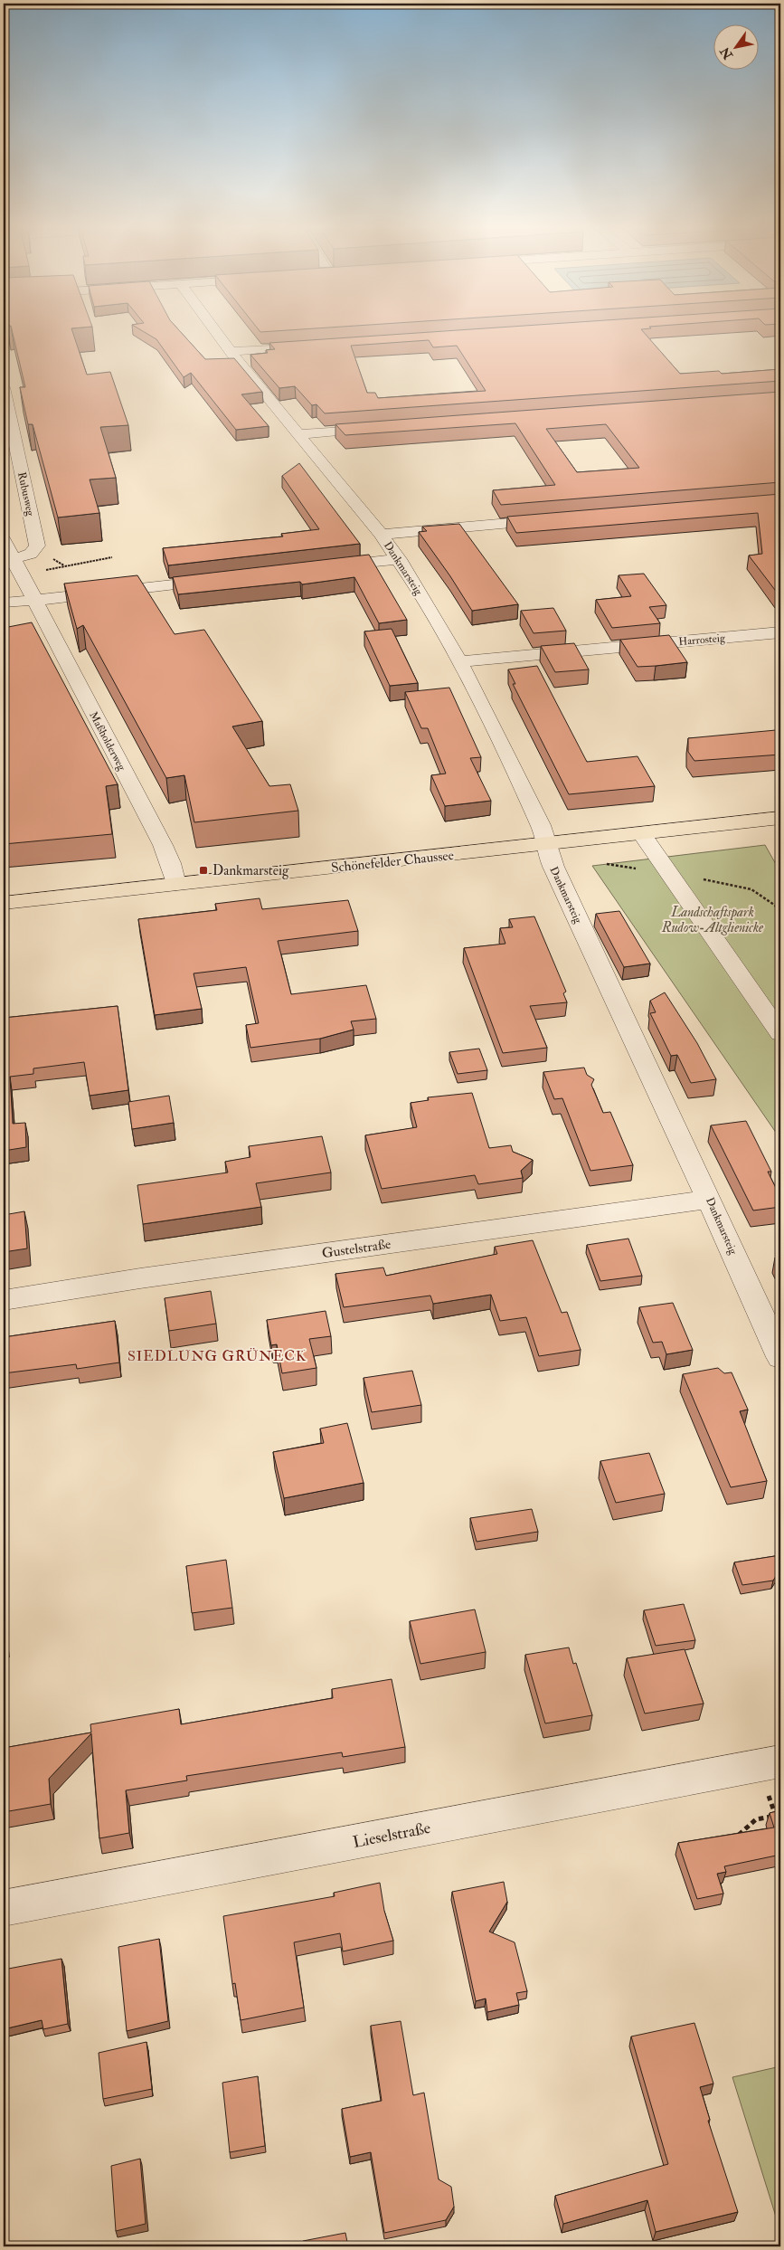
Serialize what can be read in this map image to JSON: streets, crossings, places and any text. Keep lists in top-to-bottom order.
{
  "streets": {
    "main road": ["Schönefelder Chaussee"],
    "street": [
      "Rubusweg",
      "Dankmarsteig",
      "Harrosteig",
      "Maßholderweg",
      "Gustelstraße",
      "Lieselstraße"
    ]
  },
  "crossings": [
    ["Rubusweg", "Maßholderweg"],
    ["Dankmarsteig", "Harrosteig"],
    ["Dankmarsteig", "Schönefelder Chaussee"],
    ["Dankmarsteig", "Gustelstraße"],
    ["Maßholderweg", "Schönefelder Chaussee"]
  ],
  "districts": ["SIEDLUNG GRÜNECK"],
  "parks": ["Landschaftspark Rudow-Altglienicke"],
  "places": {
    "transit": ["Dankmarsteig"]
  },
  "north": "bottom left"
}
